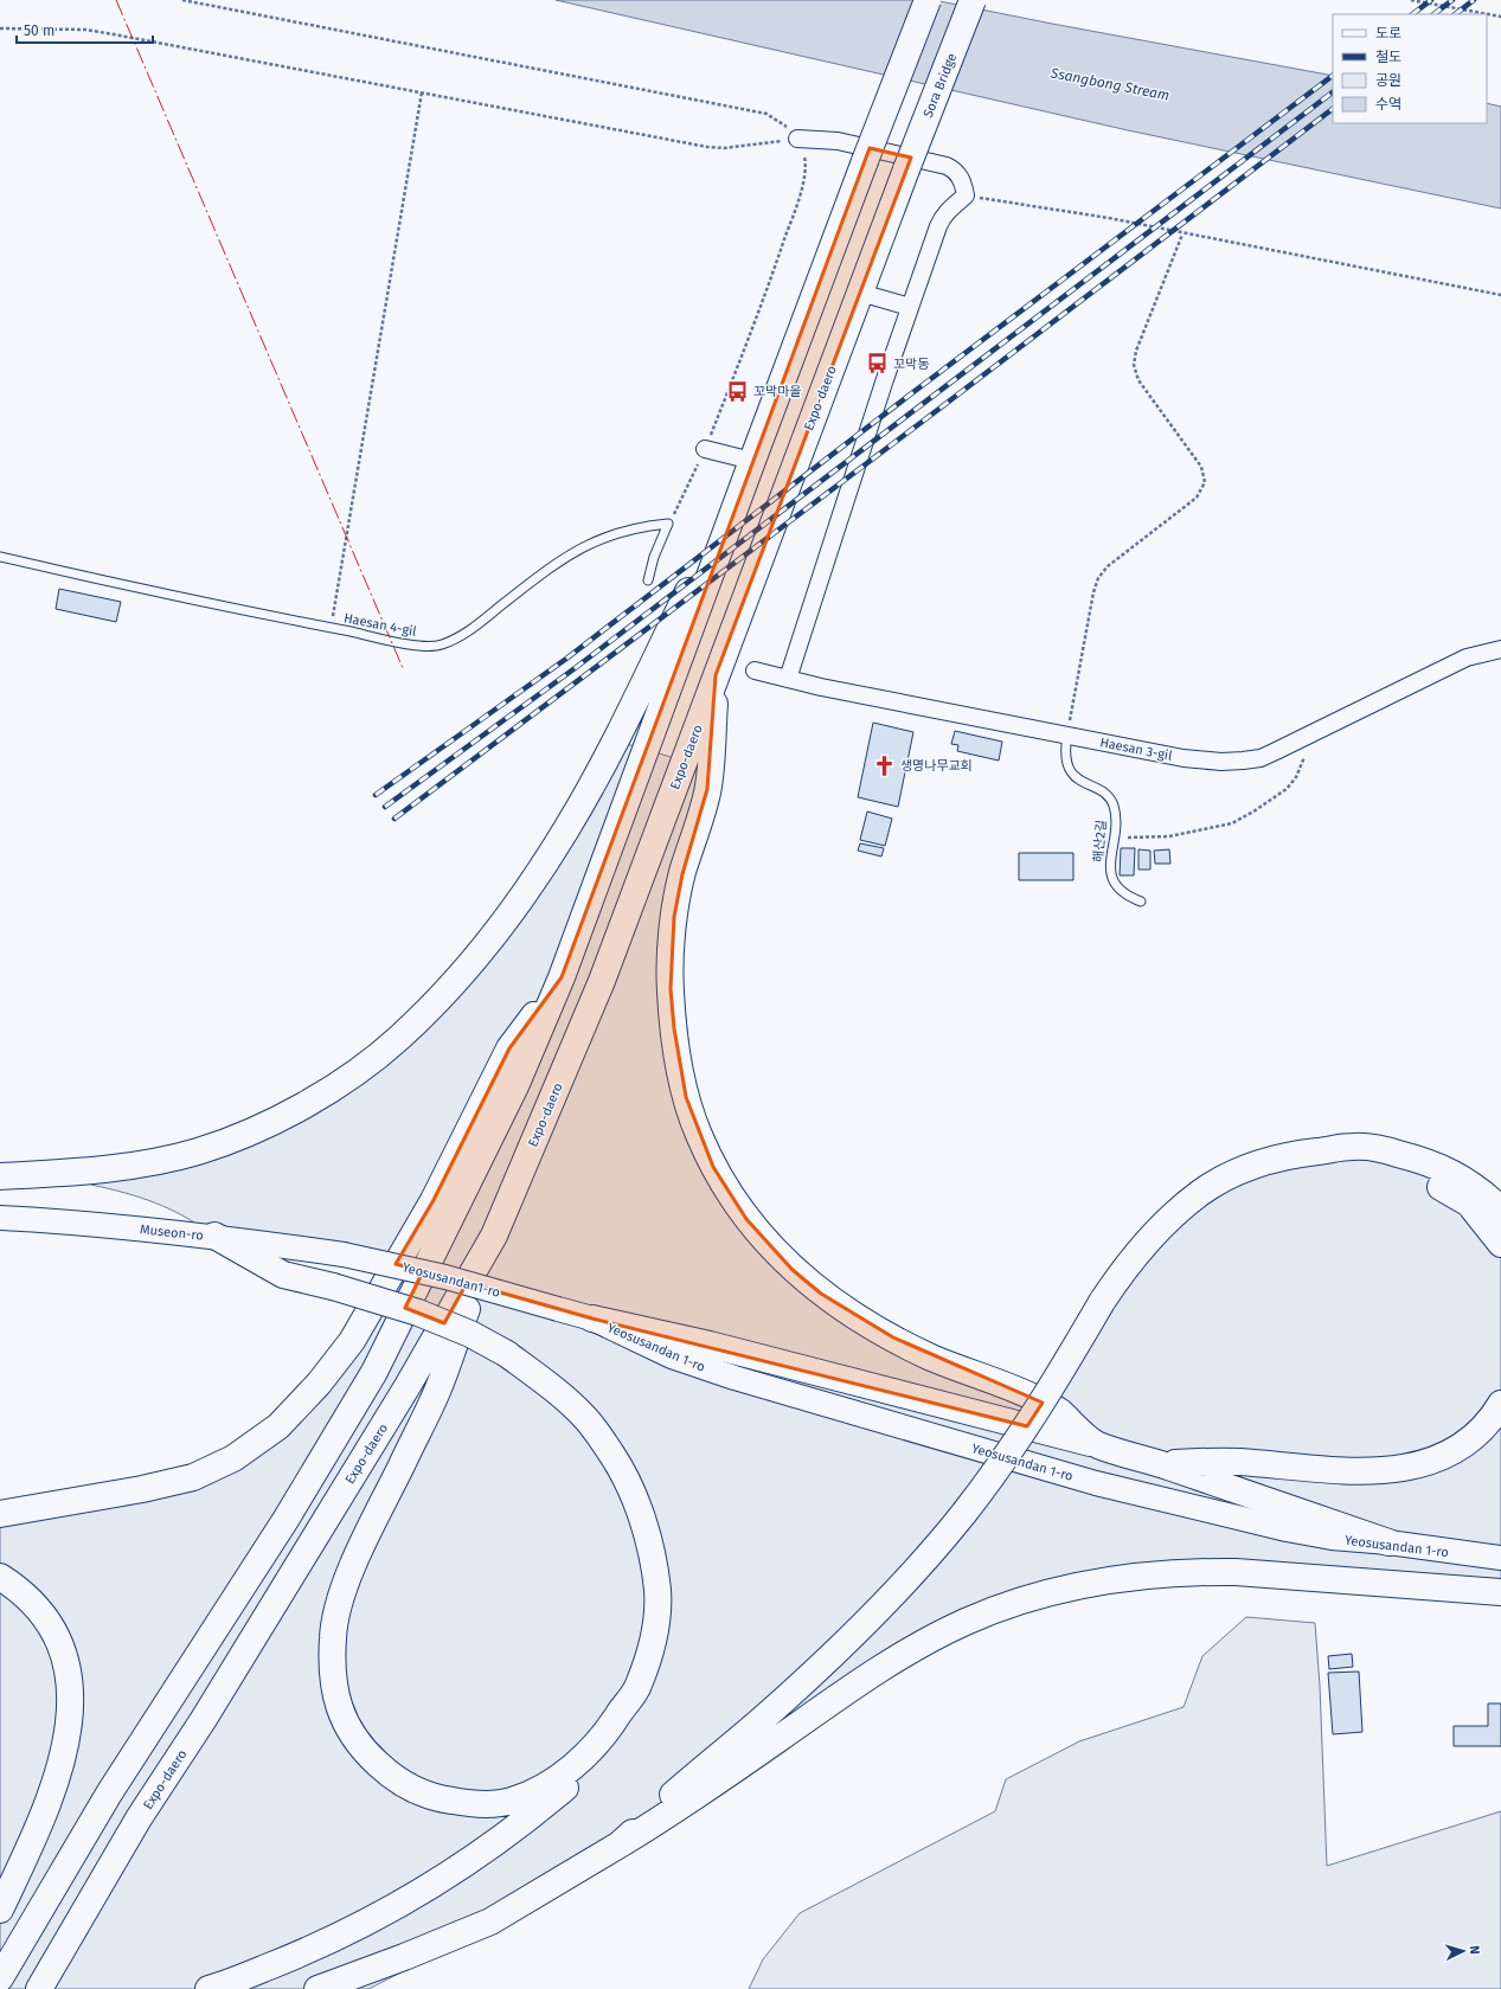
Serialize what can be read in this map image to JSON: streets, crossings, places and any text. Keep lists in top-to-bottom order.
{
  "streets": {
    "highway": ["Sora Bridge", "Expo-daero"],
    "street": [
      "Haesan 3-gil",
      "Museon-ro",
      "Yeosusandan1-ro",
      "Yeosusandan 1-ro"
    ],
    "lane": ["Haesan 4-gil", "해산2길"]
  },
  "crossings": [
    ["Sora Bridge", "Expo-daero"],
    ["Haesan 3-gil", "해산2길"],
    ["Museon-ro", "Yeosusandan1-ro"],
    ["Yeosusandan1-ro", "Yeosusandan 1-ro"]
  ],
  "water": ["Ssangbong Stream"],
  "places": {
    "bus stop": ["꼬막동", "꼬막마을"],
    "church": ["생명나무교회"]
  },
  "legend": [
    "도로",
    "철도",
    "공원",
    "수역"
  ],
  "scale_bar": "50 m",
  "north": "right"
}
